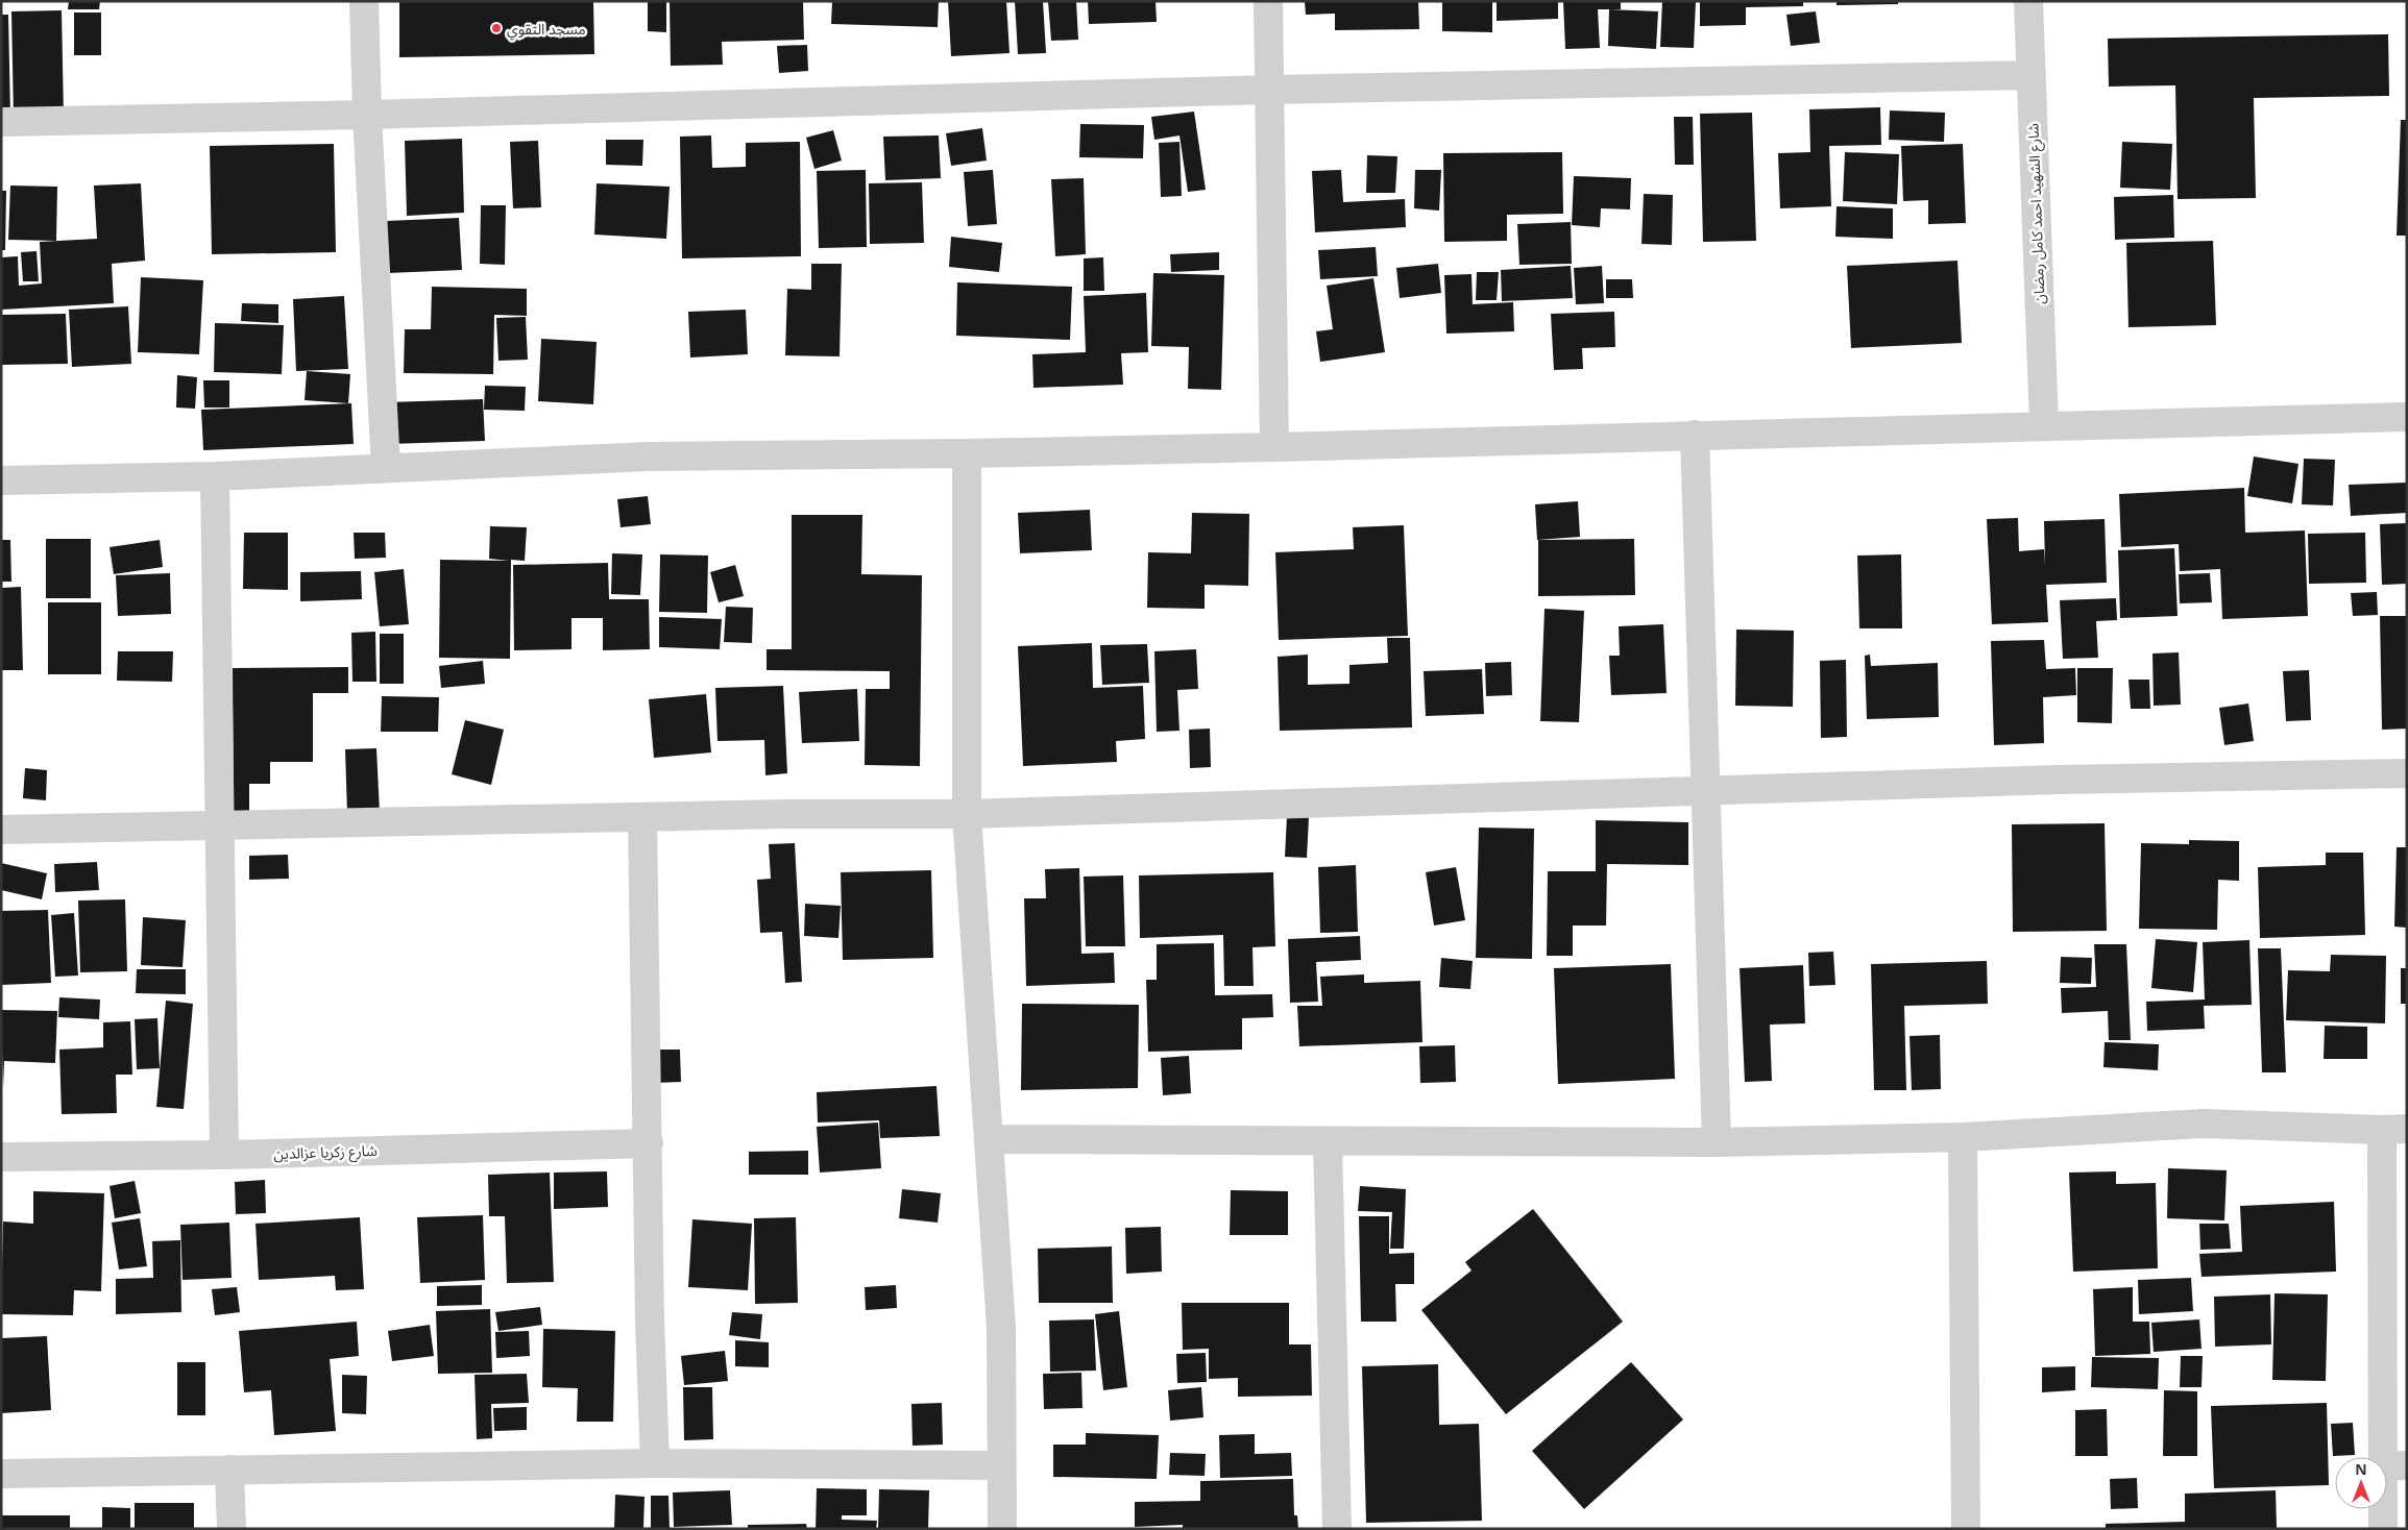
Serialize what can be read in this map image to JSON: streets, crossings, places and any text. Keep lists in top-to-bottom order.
{
  "streets": {
    "street": ["شارع الشهيد احمد كامل رمضان", "شارع زكريا عزالدين"]
  },
  "places": ["مسجد التقوي"],
  "north": "top"
}
